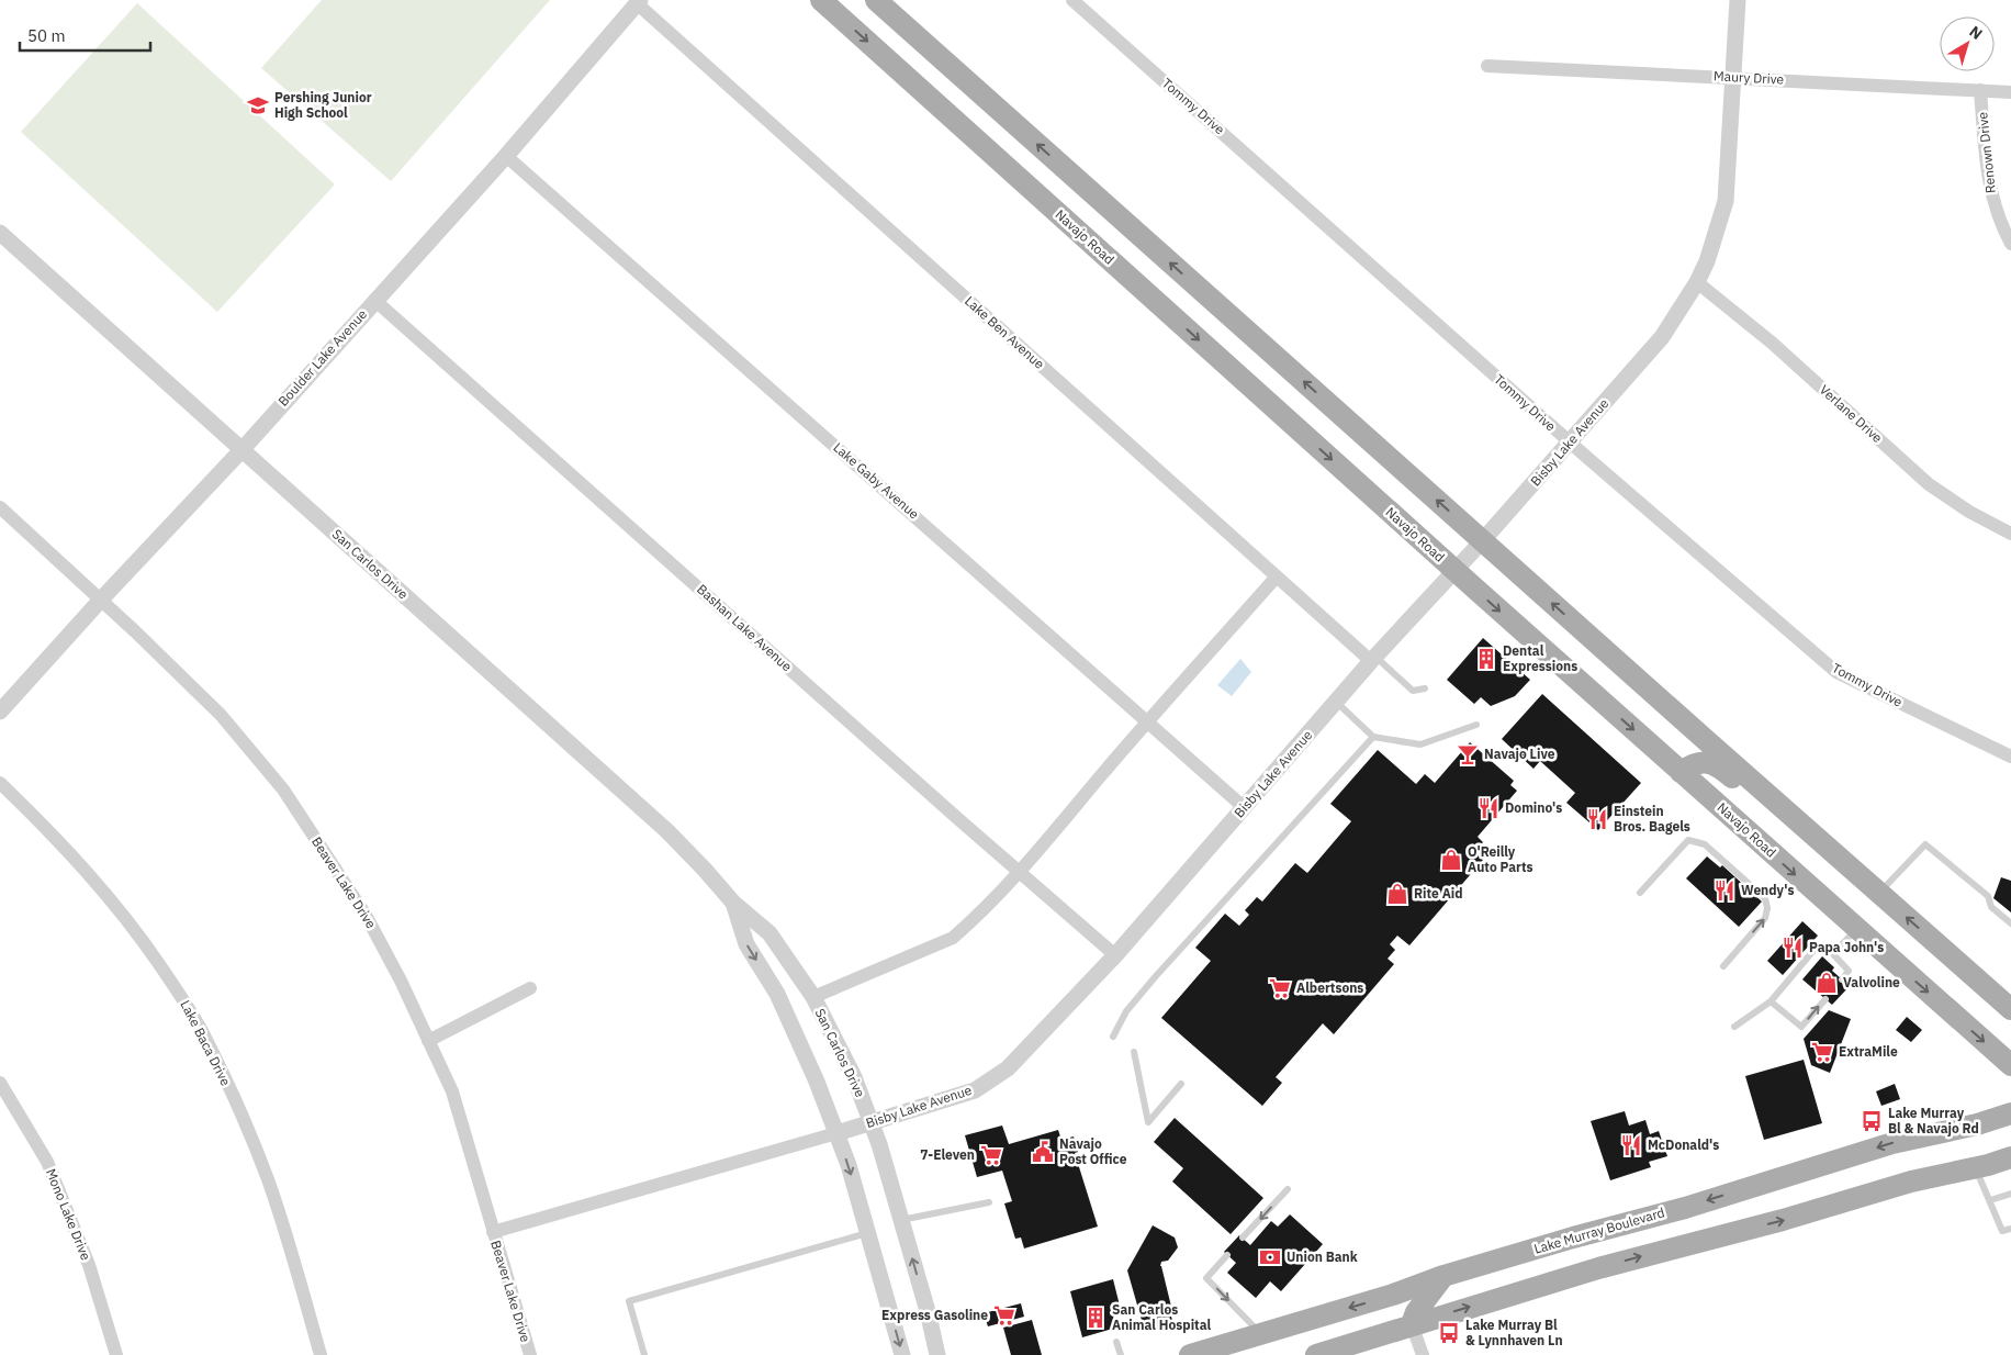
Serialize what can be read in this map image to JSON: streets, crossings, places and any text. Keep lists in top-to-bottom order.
{
  "streets": {
    "main road": ["Navajo Road", "Lake Murray Boulevard"],
    "street": [
      "Maury Drive",
      "Tommy Drive",
      "Renown Drive",
      "Lake Ben Avenue",
      "Boulder Lake Avenue",
      "Verlane Drive",
      "Bisby Lake Avenue",
      "Lake Gaby Avenue",
      "San Carlos Drive",
      "Bashan Lake Avenue",
      "Beaver Lake Drive",
      "Lake Baca Drive",
      "Mono Lake Drive"
    ]
  },
  "crossings": [
    ["Maury Drive", "Renown Drive"],
    ["Maury Drive", "Bisby Lake Avenue"],
    ["Tommy Drive", "Bisby Lake Avenue"],
    ["Navajo Road", "Bisby Lake Avenue"],
    ["Lake Ben Avenue", "Boulder Lake Avenue"],
    ["Lake Ben Avenue", "Bisby Lake Avenue"],
    ["Boulder Lake Avenue", "Lake Gaby Avenue"],
    ["Boulder Lake Avenue", "San Carlos Drive"],
    ["Boulder Lake Avenue", "Bashan Lake Avenue"],
    ["Boulder Lake Avenue", "Beaver Lake Drive"],
    ["Verlane Drive", "Bisby Lake Avenue"],
    ["Bisby Lake Avenue", "Lake Gaby Avenue"],
    ["Bisby Lake Avenue", "San Carlos Drive"],
    ["Bisby Lake Avenue", "Bashan Lake Avenue"],
    ["Bisby Lake Avenue", "Beaver Lake Drive"]
  ],
  "places": {
    "school or university": ["Pershing Junior High School"],
    "building": ["Dental Expressions", "San Carlos Animal Hospital"],
    "bar": ["Navajo Live"],
    "restaurant": [
      "Domino's",
      "Einstein Bros. Bagels",
      "Wendy's",
      "Papa John's",
      "McDonald's"
    ],
    "shop": ["O'Reilly Auto Parts", "Rite Aid", "Valvoline"],
    "supermarket": [
      "Albertsons",
      "ExtraMile",
      "7-Eleven",
      "Express Gasoline"
    ],
    "bus stop": ["Lake Murray Bl & Navajo Rd", "Lake Murray Bl & Lynnhaven Ln"],
    "public building": ["Navajo Post Office"],
    "bank": ["Union Bank"]
  },
  "scale_bar": "50 m",
  "north": "top right"
}
